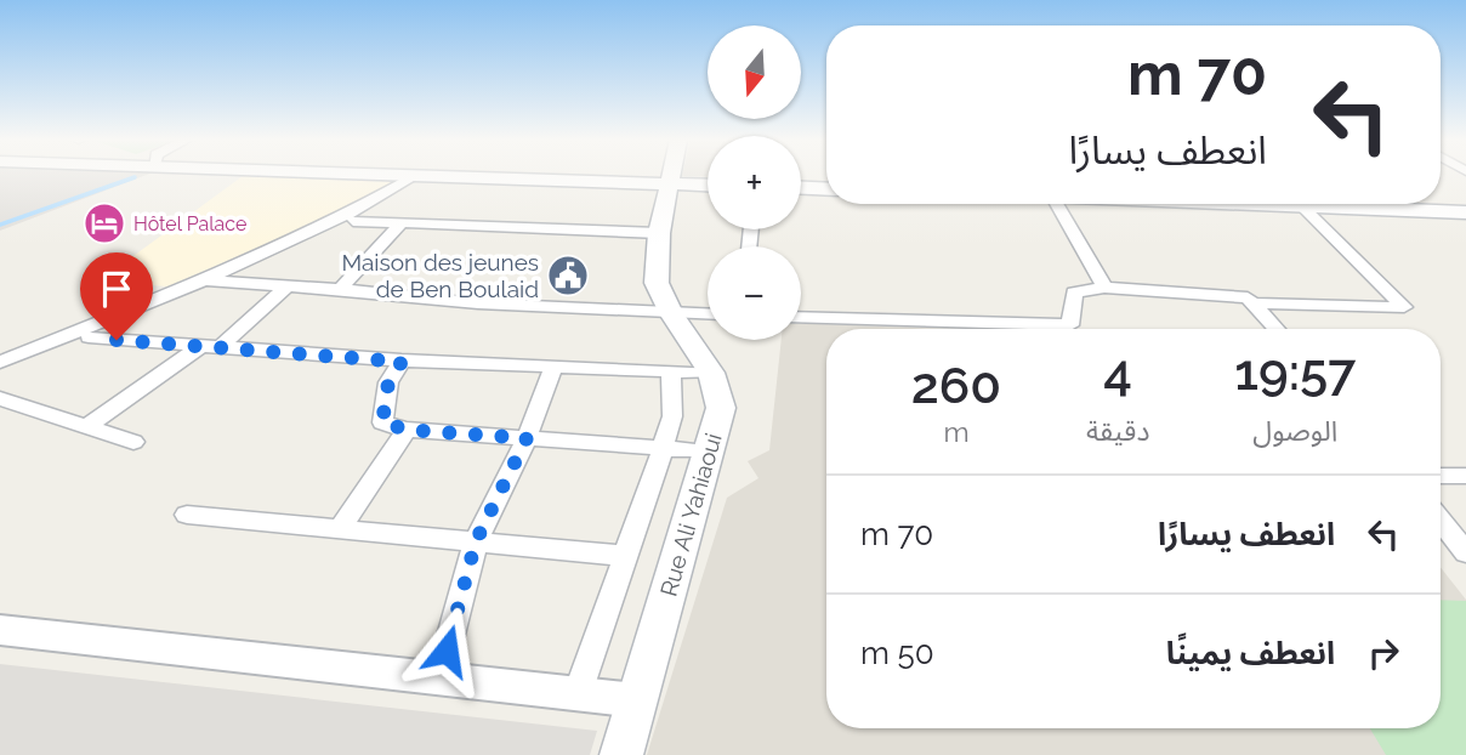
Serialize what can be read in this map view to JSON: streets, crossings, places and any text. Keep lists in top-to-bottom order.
{
  "streets": {
    "main road": ["Rue Ali Yahiaoui"]
  },
  "places": {
    "hotel": ["Hôtel Palace"],
    "public building": ["Maison des jeunes de Ben Boulaid"]
  },
  "north": "bottom",
  "page": {
    "map_buttons": ["+", "−"],
    "turn": ["70 m", "انعطف يسارًا"],
    "eta": [
      "19:57",
      "الوصول",
      "4",
      "دقيقة",
      "260",
      "m"
    ],
    "list": [
      {
        "name": "انعطف يسارًا",
        "value": "70 m"
      },
      {
        "name": "انعطف يمينًا",
        "value": "50 m"
      }
    ]
  }
}
